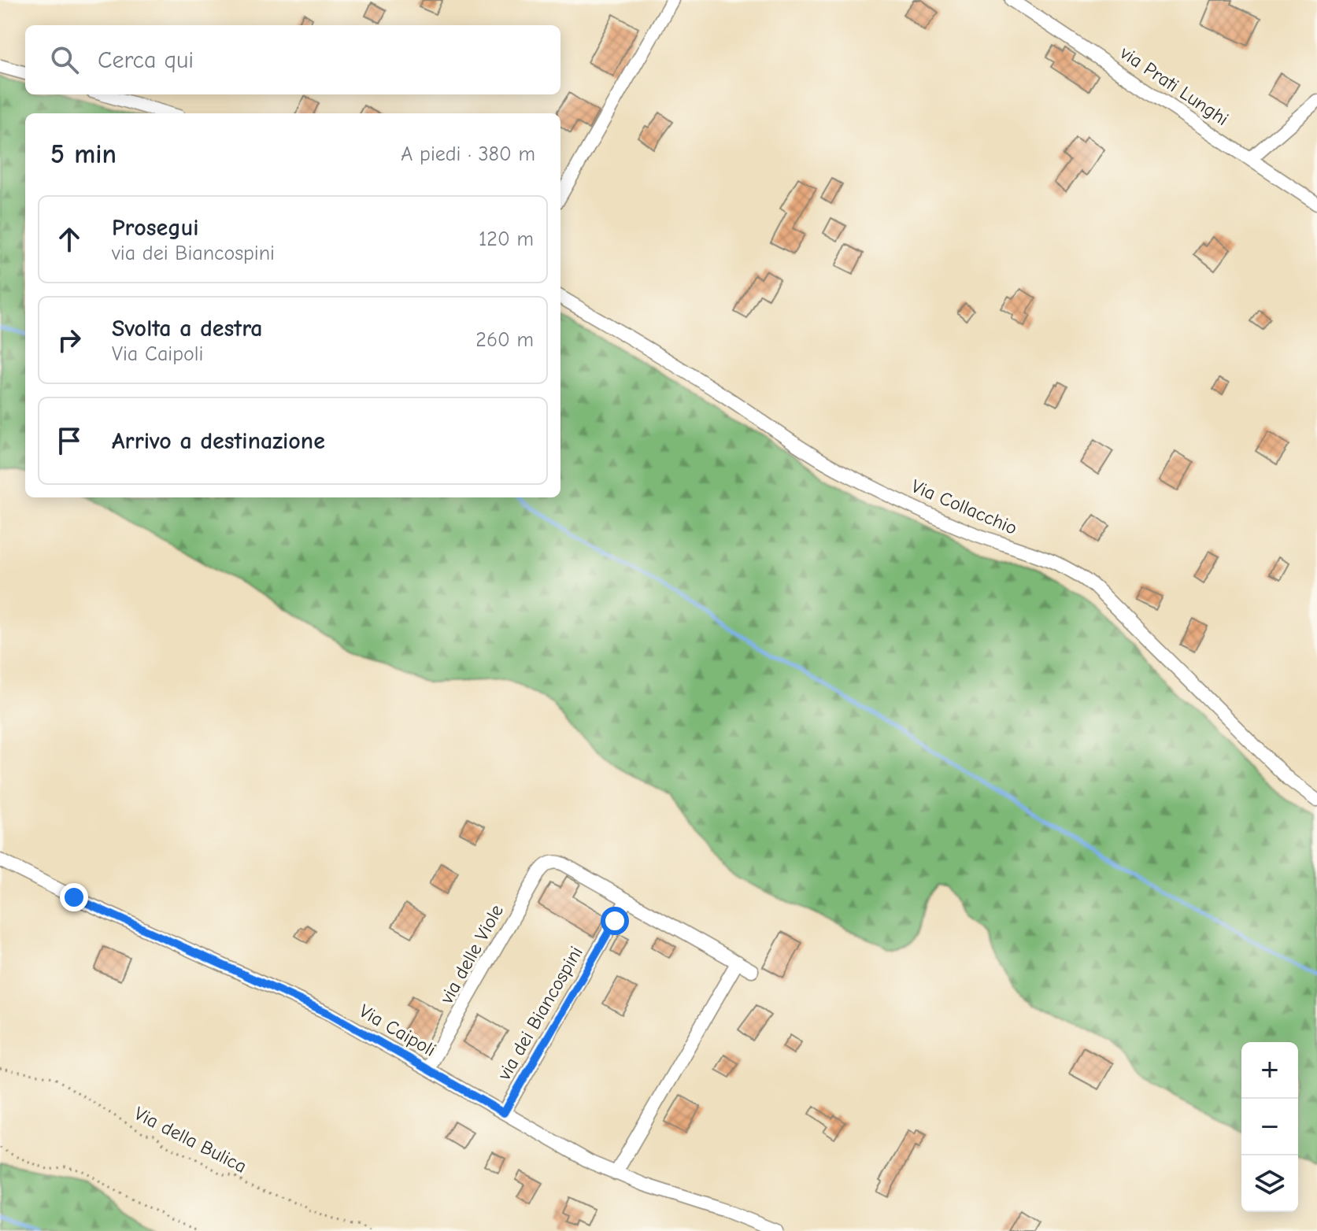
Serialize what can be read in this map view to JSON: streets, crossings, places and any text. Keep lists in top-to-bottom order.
{
  "streets": {
    "street": [
      "via Prati Lunghi",
      "Via Collacchio",
      "via delle Viole",
      "via dei Biancospini",
      "Via Caipoli"
    ],
    "path": ["Via della Bulica"]
  },
  "crossings": [
    ["via delle Viole", "via dei Biancospini"],
    ["via delle Viole", "Via Caipoli"],
    ["via dei Biancospini", "Via Caipoli"]
  ],
  "page": {
    "search": "Cerca qui",
    "heading": ["5 min", "A piedi · 380 m"],
    "list": [
      ["Prosegui", "via dei Biancospini", "120 m"],
      ["Svolta a destra", "Via Caipoli", "260 m"],
      "Arrivo a destinazione"
    ],
    "map_buttons": ["+", "−"]
  }
}
